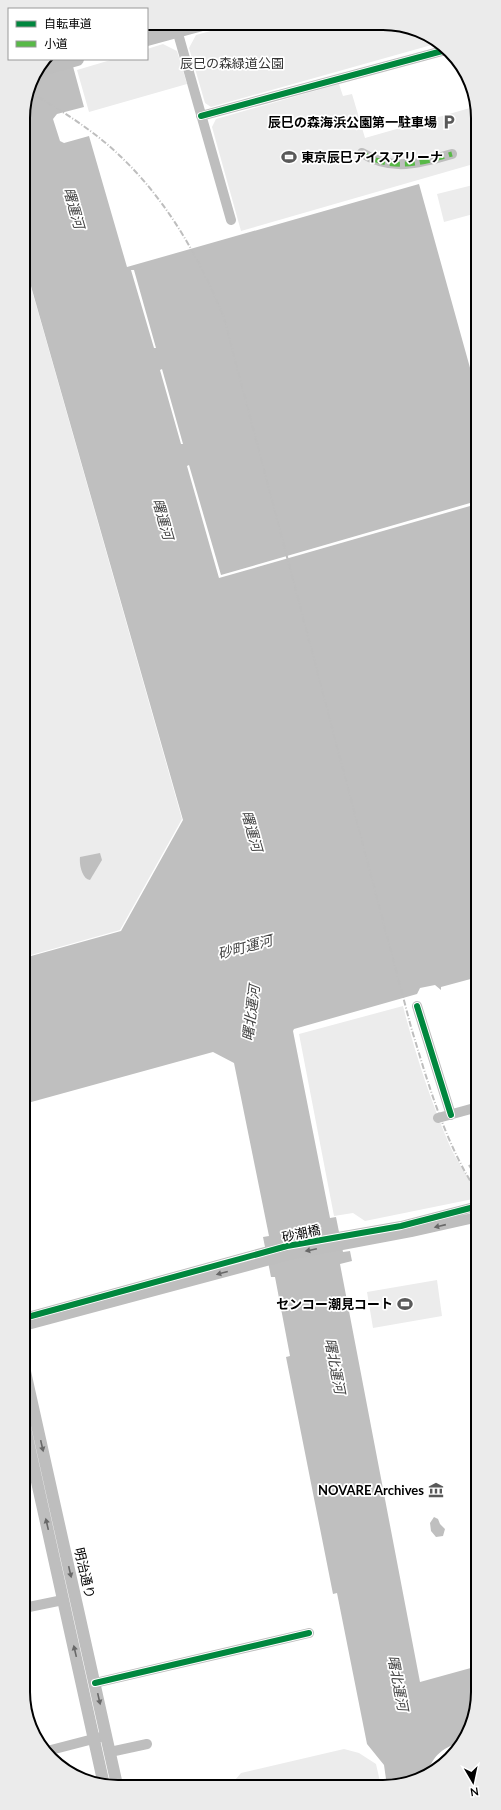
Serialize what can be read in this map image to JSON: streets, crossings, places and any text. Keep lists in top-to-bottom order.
{
  "streets": {
    "main road": ["明治通り"],
    "street": ["砂潮橋"]
  },
  "water": ["曙運河", "砂町運河", "曙北運河"],
  "parks": ["辰巳の森緑道公園"],
  "places": {
    "parking": ["辰巳の森海浜公園第一駐車場"],
    "sports": ["東京辰巳アイスアリーナ", "センコー潮見コート"],
    "museum": ["NOVARE Archives"]
  },
  "legend": ["自転車道", "小道"],
  "north": "bottom"
}
